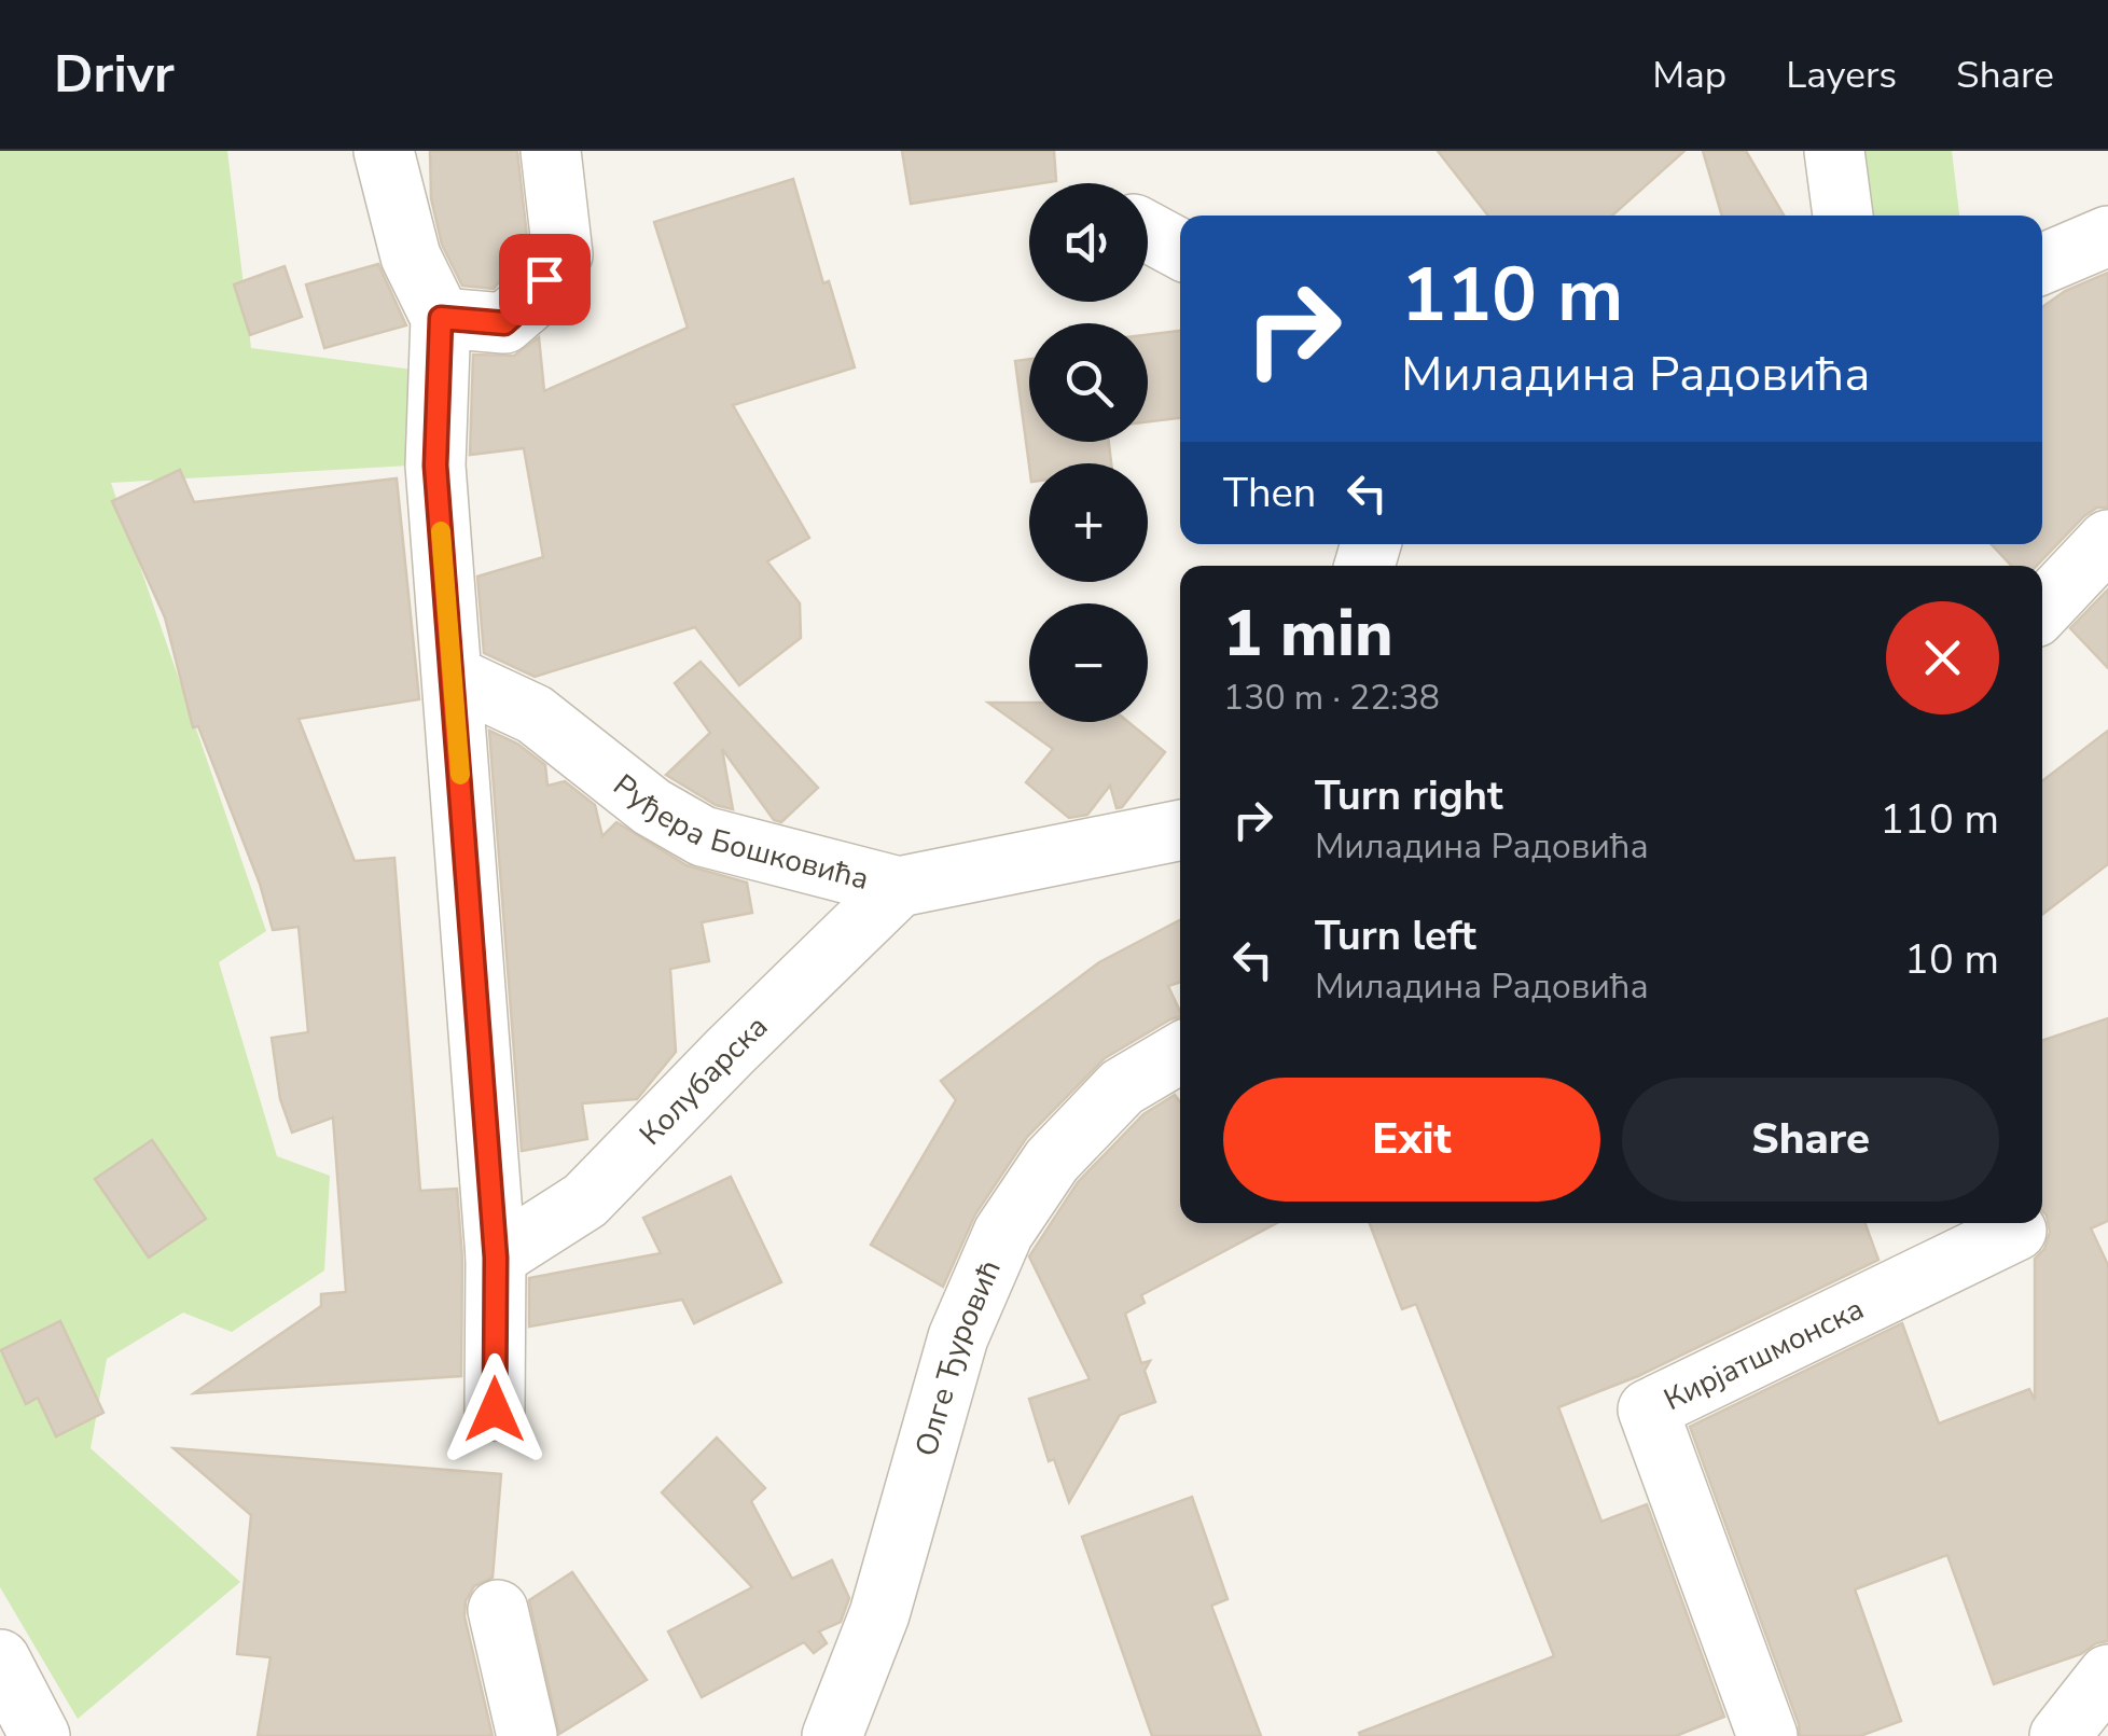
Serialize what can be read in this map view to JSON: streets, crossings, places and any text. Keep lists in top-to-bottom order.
{
  "streets": {
    "street": [
      "Руђера Бошковића",
      "Колубарска",
      "Кирјатшмонска",
      "Олге Ђуровић"
    ]
  },
  "crossings": [
    ["Руђера Бошковића", "Колубарска"]
  ],
  "page": {
    "header": "Drivr",
    "nav": ["Map", "Layers", "Share"],
    "map_buttons": ["+", "−"],
    "turn": ["110 m", "Миладина Радовића"],
    "then": "Then",
    "heading": ["1 min", "130 m · 22:38"],
    "list": [
      {
        "name": "Turn right",
        "note": "Миладина Радовића",
        "value": "110 m"
      },
      {
        "name": "Turn left",
        "note": "Миладина Радовића",
        "value": "10 m"
      }
    ],
    "buttons": ["Exit", "Share"]
  }
}
